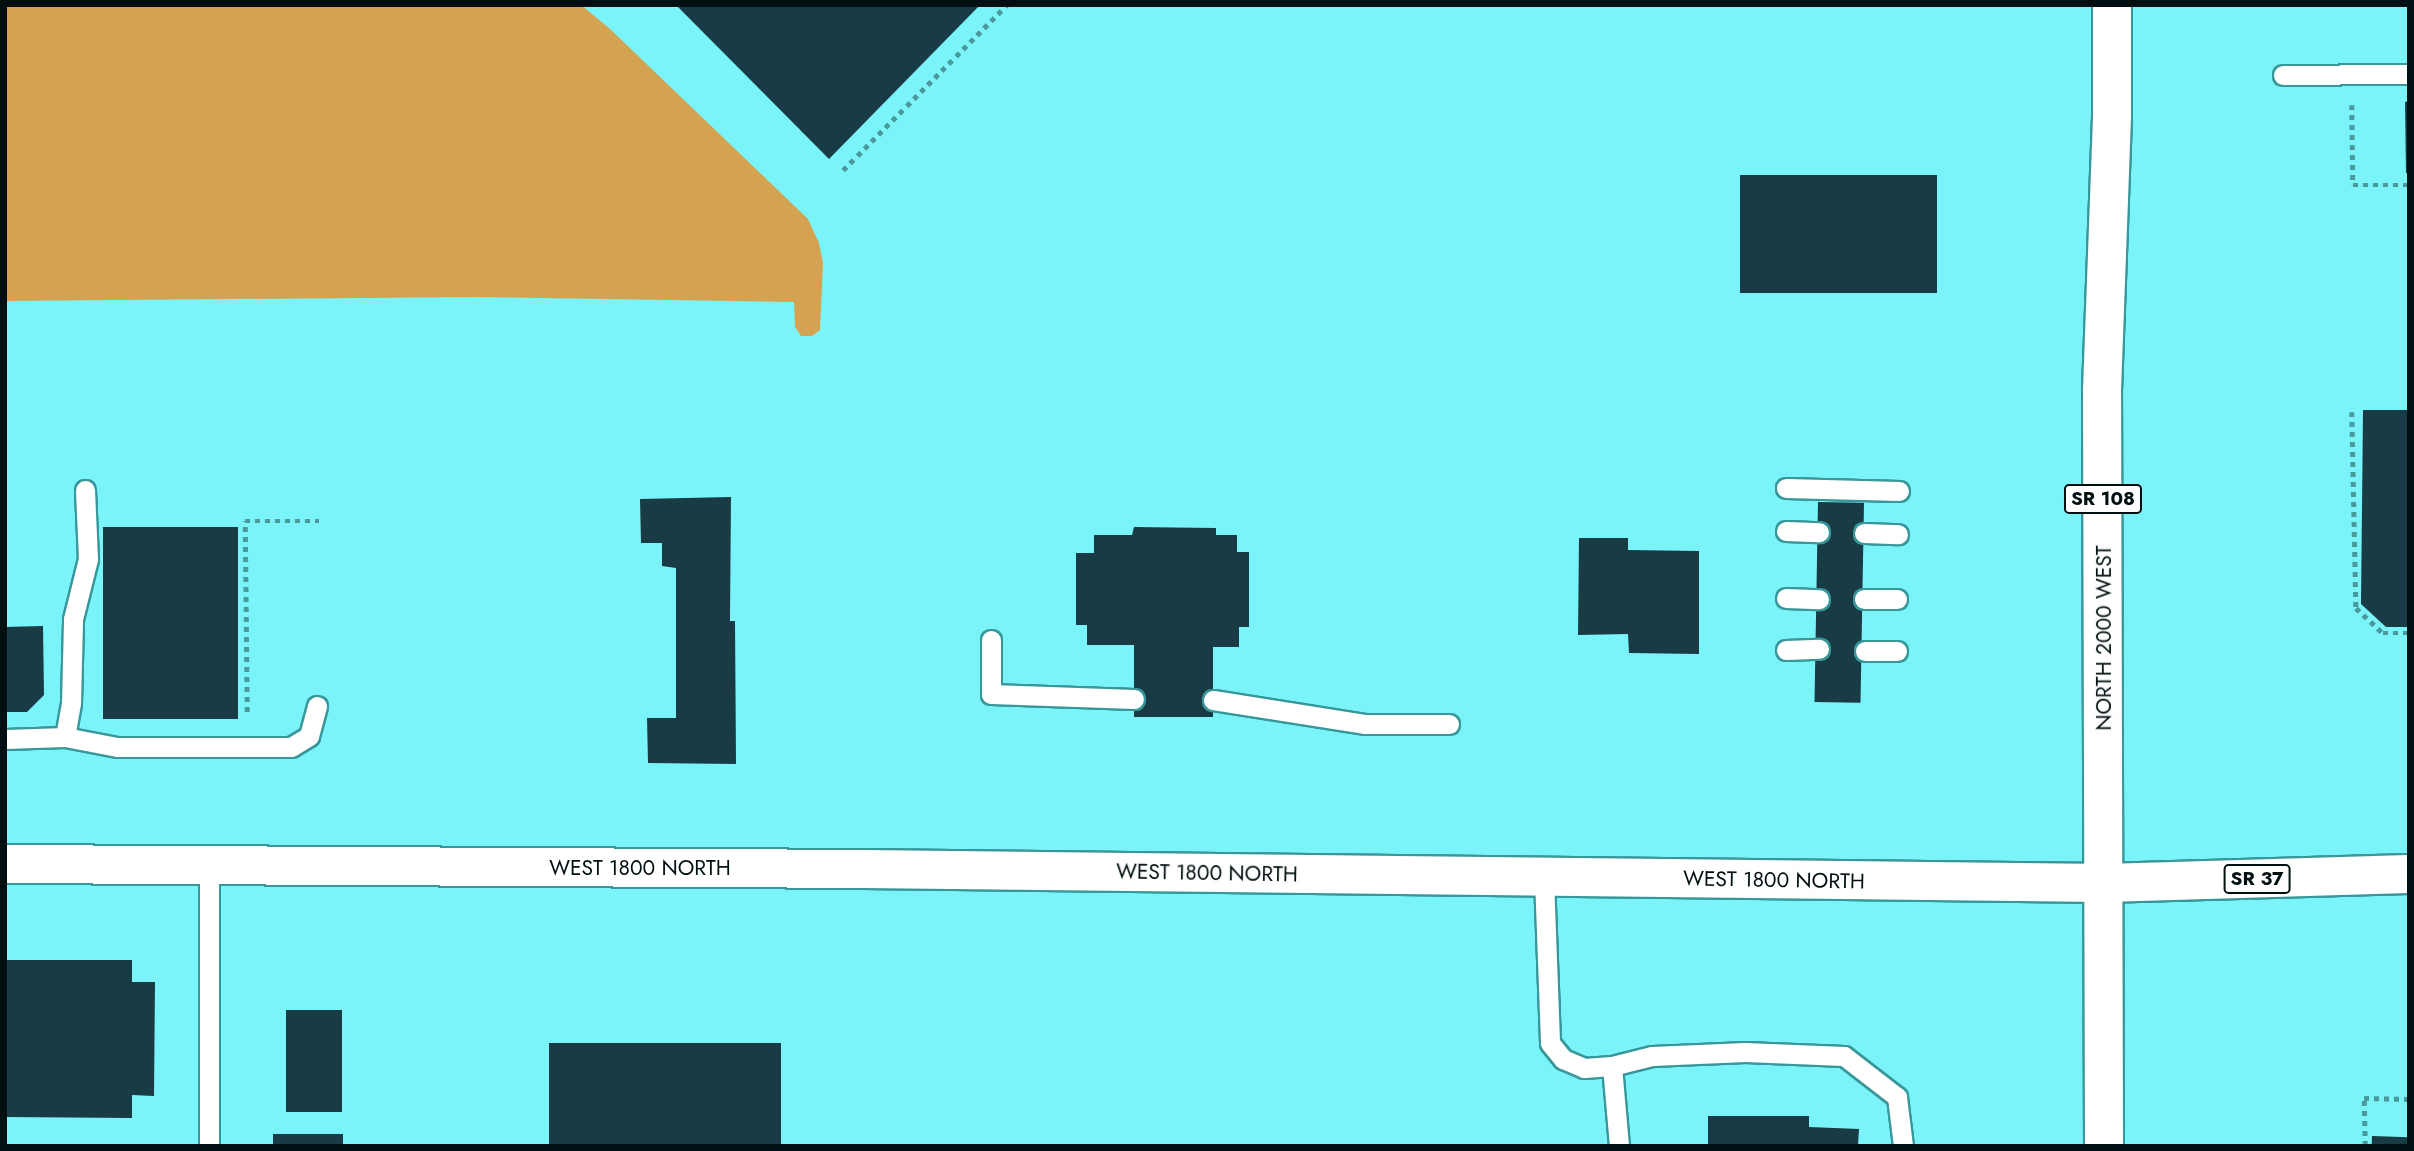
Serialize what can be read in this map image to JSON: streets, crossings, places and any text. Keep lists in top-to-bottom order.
{
  "streets": {
    "main road": [
      "SR 108",
      "NORTH 2000 WEST",
      "WEST 1800 NORTH",
      "SR 37"
    ]
  },
  "crossings": [
    ["NORTH 2000 WEST", "WEST 1800 NORTH"]
  ]
}
